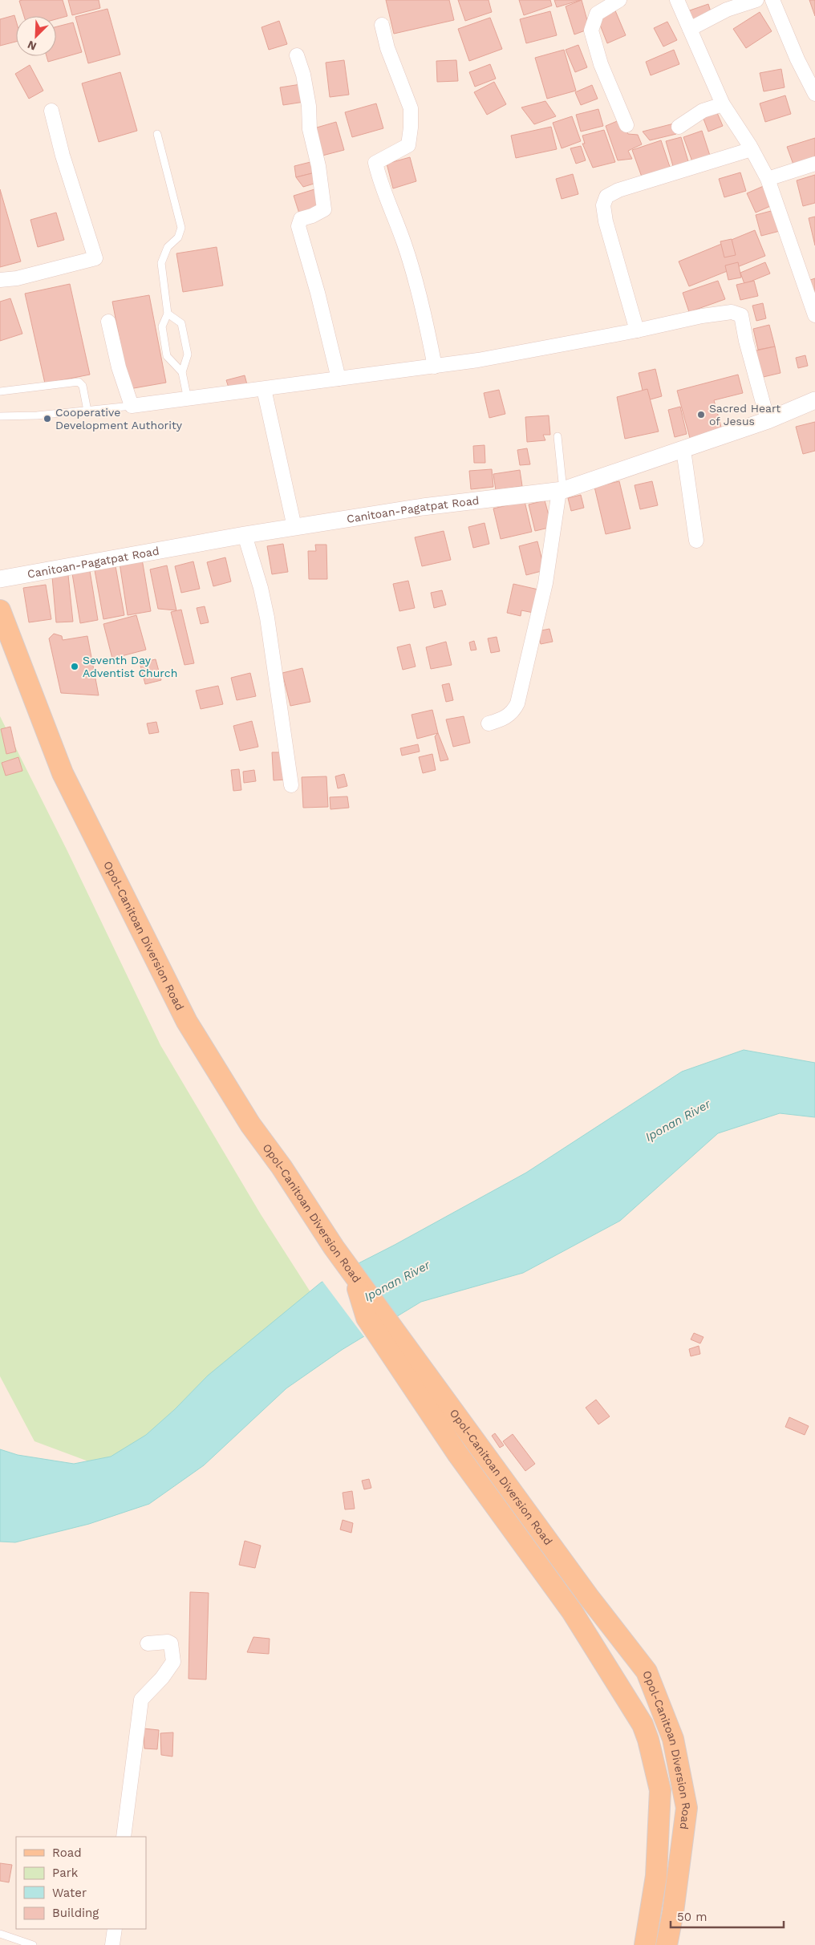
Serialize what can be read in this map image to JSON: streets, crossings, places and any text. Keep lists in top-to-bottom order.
{
  "streets": {
    "main road": ["Opol-Canitoan Diversion Road"],
    "street": ["Canitoan-Pagatpat Road"]
  },
  "water": ["Iponan River"],
  "places": ["Sacred Heart of Jesus", "Cooperative Development Authority", "Seventh Day Adventist Church"],
  "legend": [
    "Road",
    "Park",
    "Water",
    "Building"
  ],
  "scale_bar": "50 m",
  "north": "bottom left"
}
